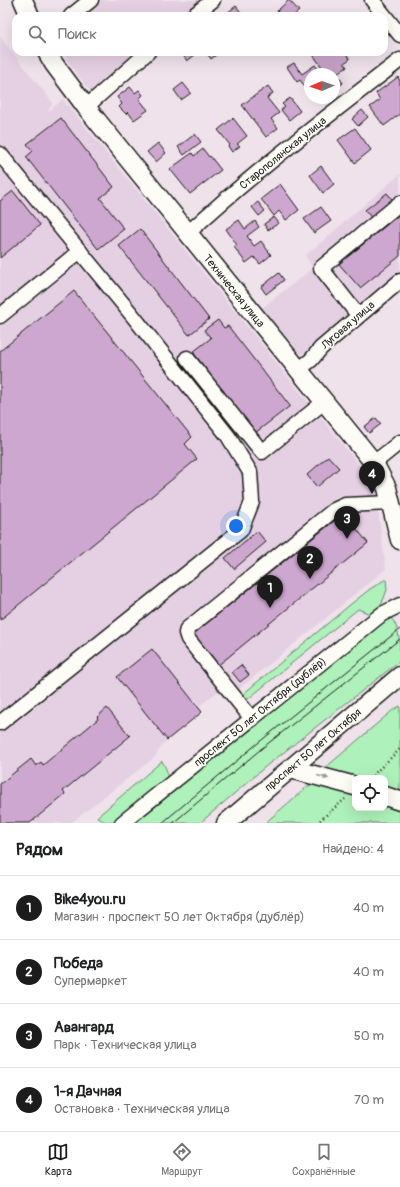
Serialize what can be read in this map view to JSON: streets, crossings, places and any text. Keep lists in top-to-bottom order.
{
  "streets": {
    "main road": ["Техническая улица", "проспект 50 лет Октября"],
    "street": ["Старополянская улица", "Луговая улица", "проспект 50 лет Октября (дублёр)"]
  },
  "crossings": [
    ["Старополянская улица", "Техническая улица"],
    ["Техническая улица", "Луговая улица"]
  ],
  "north": "left",
  "page": {
    "search": "Поиск",
    "pins": [
      "4",
      "3",
      "2",
      "1"
    ],
    "heading": ["Рядом", "Найдено: 4"],
    "list": [
      {
        "mark": "1",
        "name": "Bike4you.ru",
        "note": "Магазин · проспект 50 лет Октября (дублёр)",
        "value": "40 m"
      },
      {
        "mark": "2",
        "name": "Победа",
        "note": "Супермаркет",
        "value": "40 m"
      },
      {
        "mark": "3",
        "name": "Авангард",
        "note": "Парк · Техническая улица",
        "value": "50 m"
      },
      {
        "mark": "4",
        "name": "1-я Дачная",
        "note": "Остановка · Техническая улица",
        "value": "70 m"
      }
    ],
    "nav": ["Карта", "Маршрут", "Сохранённые"]
  }
}
